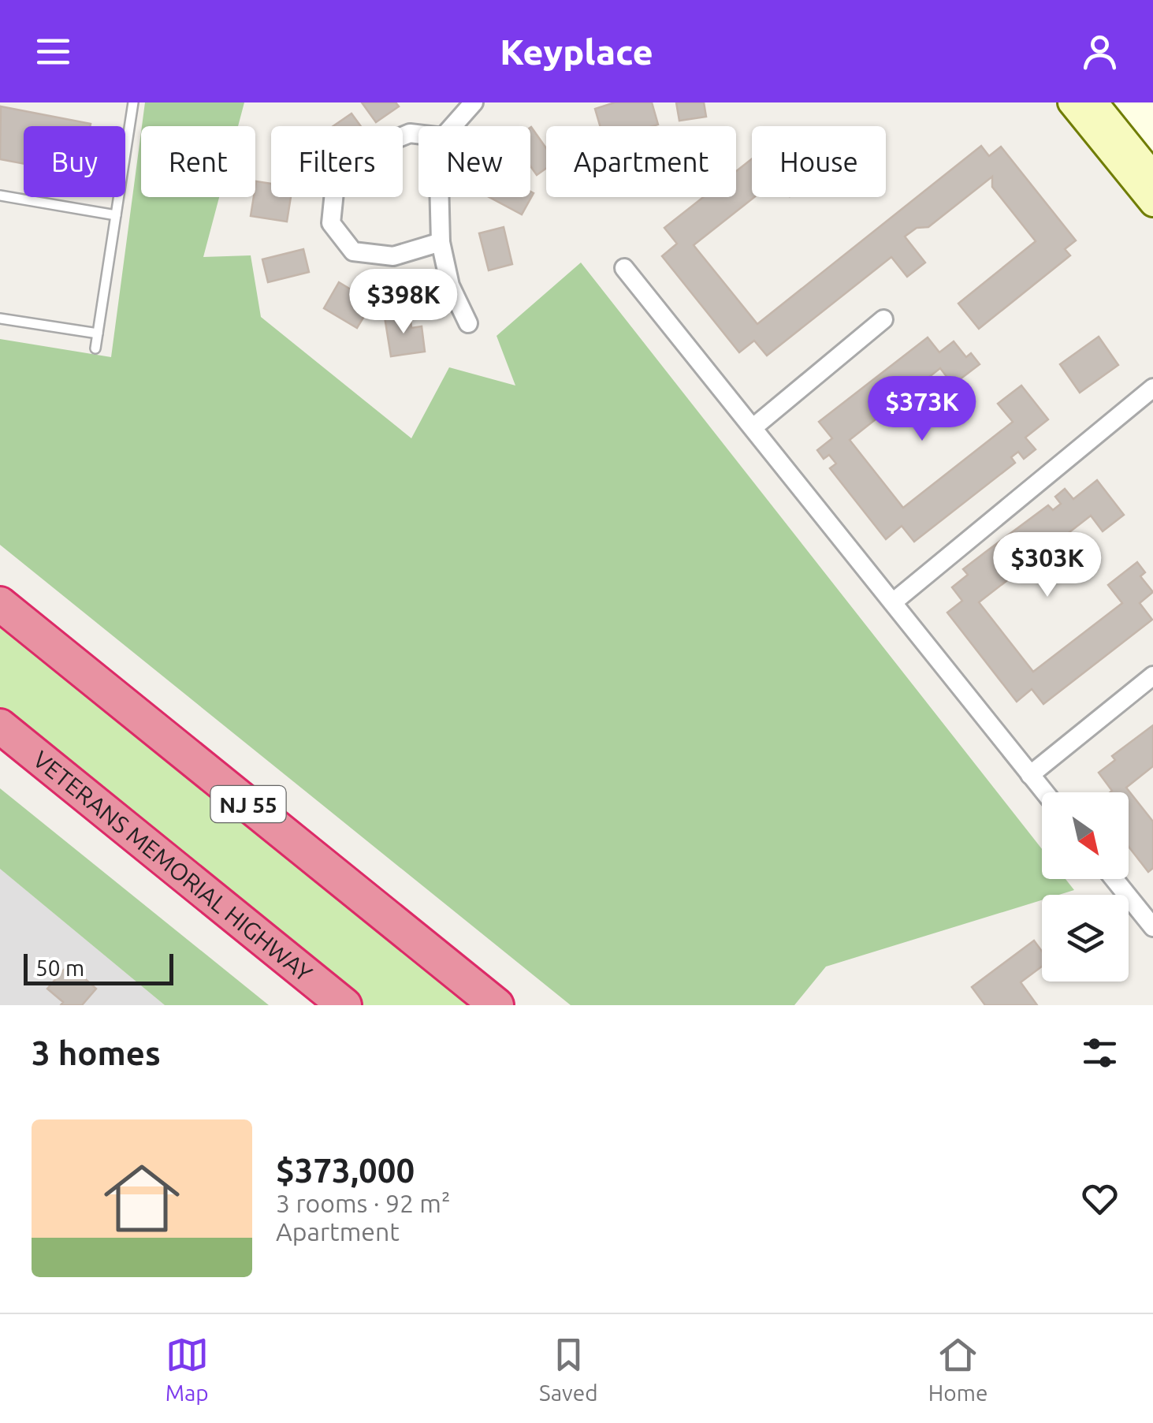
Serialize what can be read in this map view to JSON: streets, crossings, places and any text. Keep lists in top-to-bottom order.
{
  "streets": {
    "highway": ["NJ 55", "VETERANS MEMORIAL HIGHWAY"]
  },
  "scale_bar": "50 m",
  "north": "bottom right",
  "page": {
    "header": "Keyplace",
    "chip": [
      "Buy",
      "Rent",
      "Filters",
      "New",
      "Apartment",
      "House"
    ],
    "price": ["$398K", "$373K", "$303K"],
    "scale": "50 m",
    "heading": "3 homes",
    "list": [
      {
        "name": "$373,000",
        "note": "3 rooms · 92 m² · Apartment"
      }
    ],
    "tabs": ["Map", "Saved", "Home"]
  }
}
